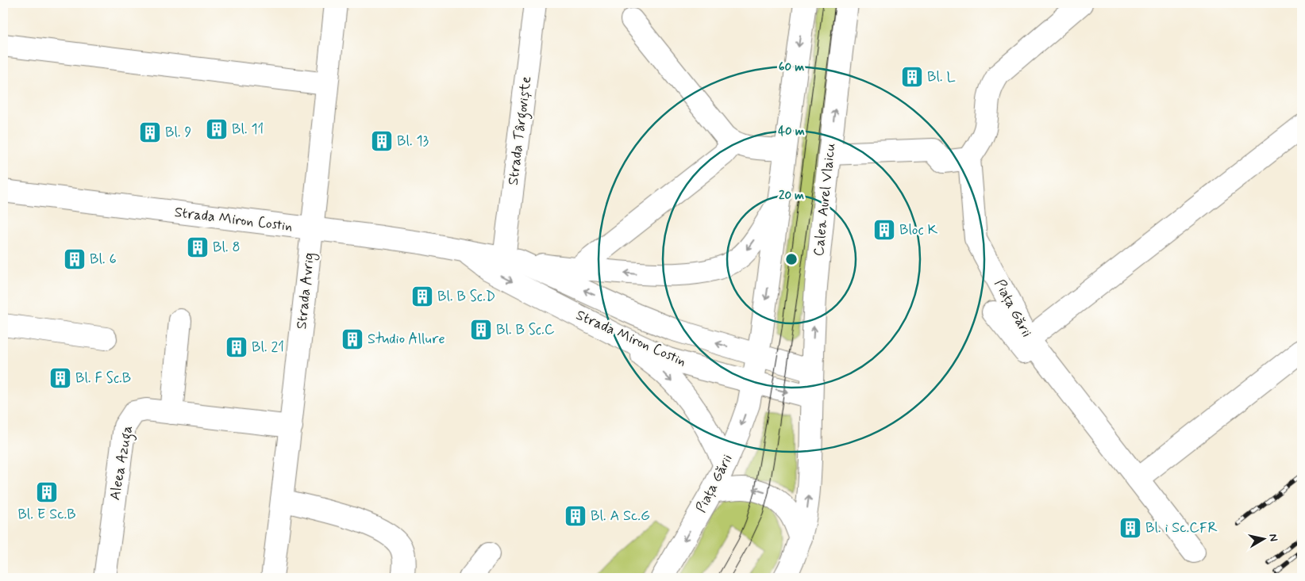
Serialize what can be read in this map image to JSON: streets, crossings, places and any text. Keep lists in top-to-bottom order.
{
  "streets": {
    "main road": [
      "Strada Târgoviște",
      "Calea Aurel Vlaicu",
      "Strada Miron Costin",
      "Strada Avrig",
      "Piața Gării",
      "Aleea Azuga"
    ]
  },
  "crossings": [
    ["Strada Târgoviște", "Strada Miron Costin"],
    ["Calea Aurel Vlaicu", "Strada Miron Costin"],
    ["Strada Miron Costin", "Strada Avrig"],
    ["Strada Miron Costin", "Piața Gării"],
    ["Strada Avrig", "Aleea Azuga"]
  ],
  "places": {
    "building": [
      "Bl. L",
      "Bl. 11",
      "Bl. 9",
      "Bl. 13",
      "Bloc K",
      "Bl. 8",
      "Bl. 6",
      "Bl. B Sc.D",
      "Bl. B Sc.C",
      "Studio Allure",
      "Bl. 21",
      "Bl. F Sc.B",
      "Bl. E Sc.B",
      "Bl. A Sc.G",
      "Bl. i Sc.CFR"
    ]
  },
  "north": "right",
  "rings": ["60 m", "40 m", "20 m"]
}
